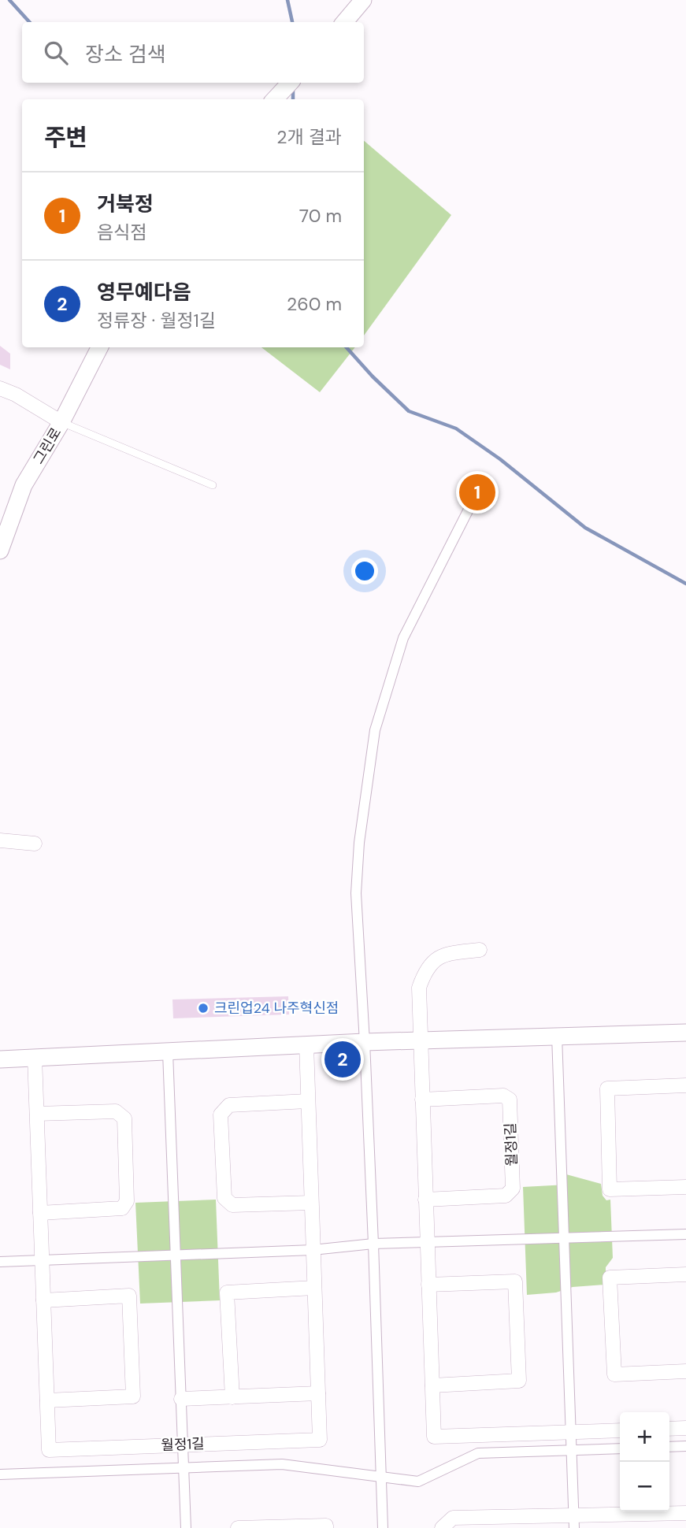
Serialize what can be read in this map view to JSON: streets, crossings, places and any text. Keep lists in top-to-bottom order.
{
  "streets": {
    "street": ["그린로", "월정1길"]
  },
  "places": ["크린업24 나주혁신점"],
  "page": {
    "search": "장소 검색",
    "heading": ["주변", "2개 결과"],
    "list": [
      {
        "mark": "1",
        "name": "거북정",
        "note": "음식점",
        "value": "70 m"
      },
      {
        "mark": "2",
        "name": "영무예다음",
        "note": "정류장 · 월정1길",
        "value": "260 m"
      }
    ],
    "pins": ["1", "2"],
    "map_buttons": ["+", "−"]
  }
}
